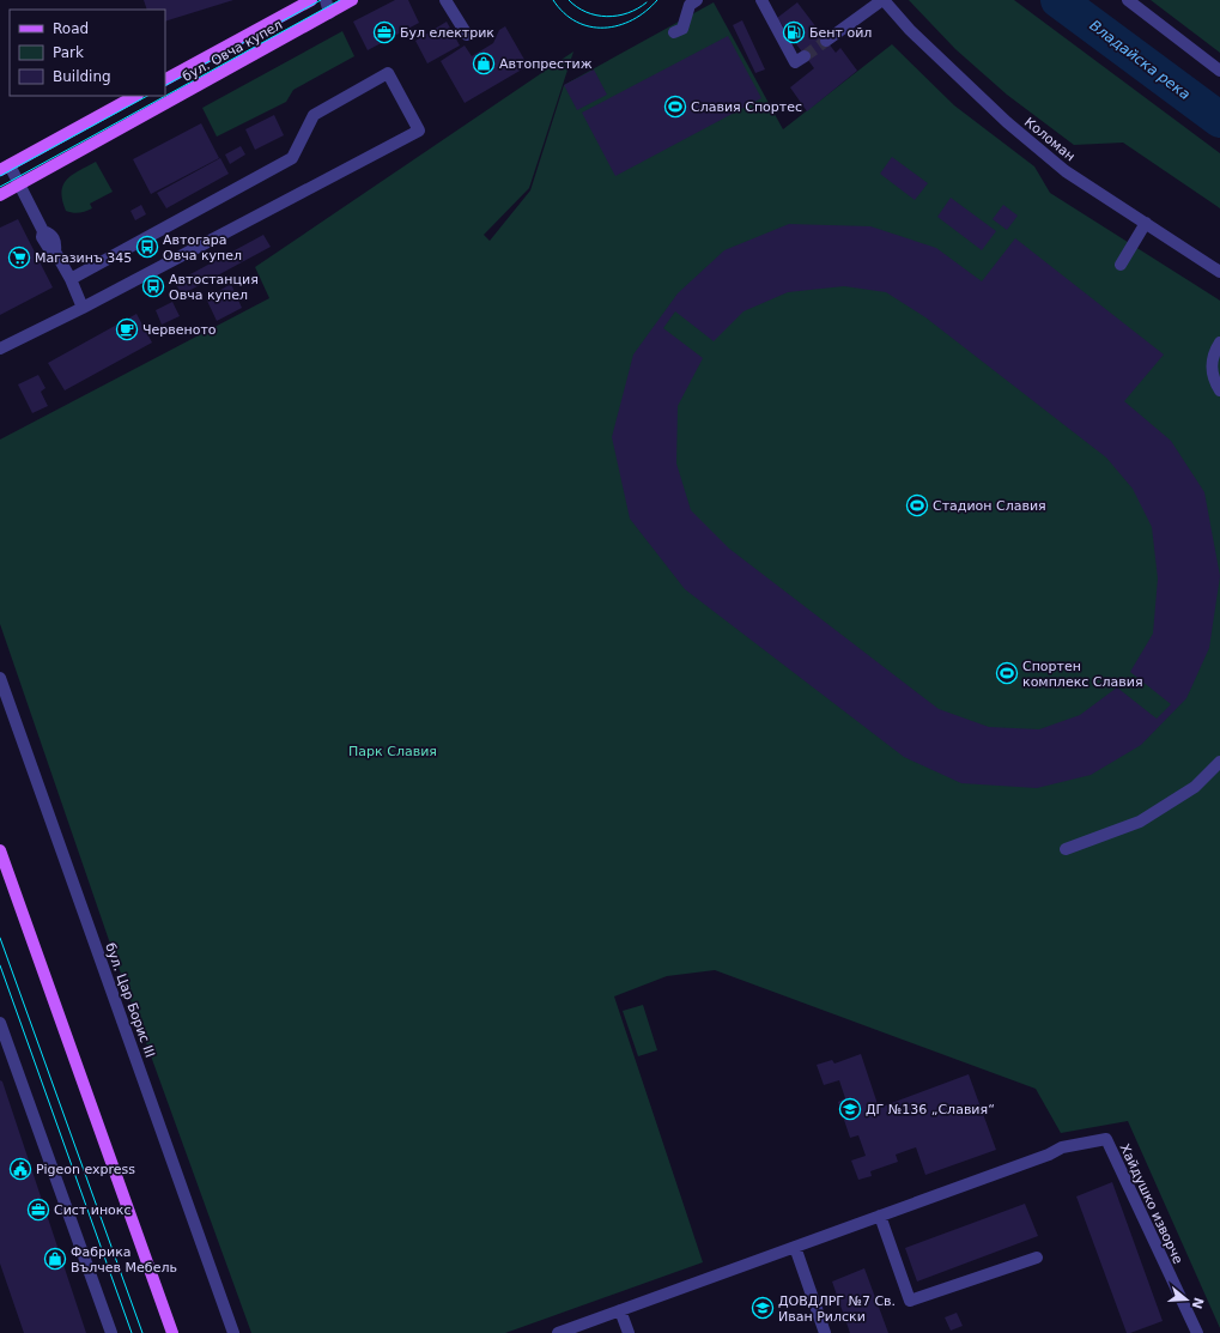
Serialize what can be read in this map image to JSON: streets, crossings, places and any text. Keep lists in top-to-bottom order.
{
  "streets": {
    "main road": ["бул. Овча купел"],
    "street": ["Коломан", "бул. Цар Борис III", "Хайдушко изворче"]
  },
  "water": ["Владайска река"],
  "parks": ["Парк Славия"],
  "places": {
    "office": ["Бул електрик", "Сист инокс"],
    "fuel station": ["Бент ойл"],
    "shop": ["Автопрестиж", "Фабрика Вълчев Мебель"],
    "sports": ["Славия Спортес", "Стадион Славия", "Спортен комплекс Славия"],
    "bus stop": ["Автогара Овча купел", "Автостанция Овча купел"],
    "supermarket": ["Магазинъ 345"],
    "cafe": ["Червеното"],
    "school or university": ["ДГ №136 „Славия“", "ДОВДЛРГ №7 Св. Иван Рилски"],
    "public building": ["Pigeon express"]
  },
  "legend": ["Road", "Park", "Building"],
  "north": "right"
}
